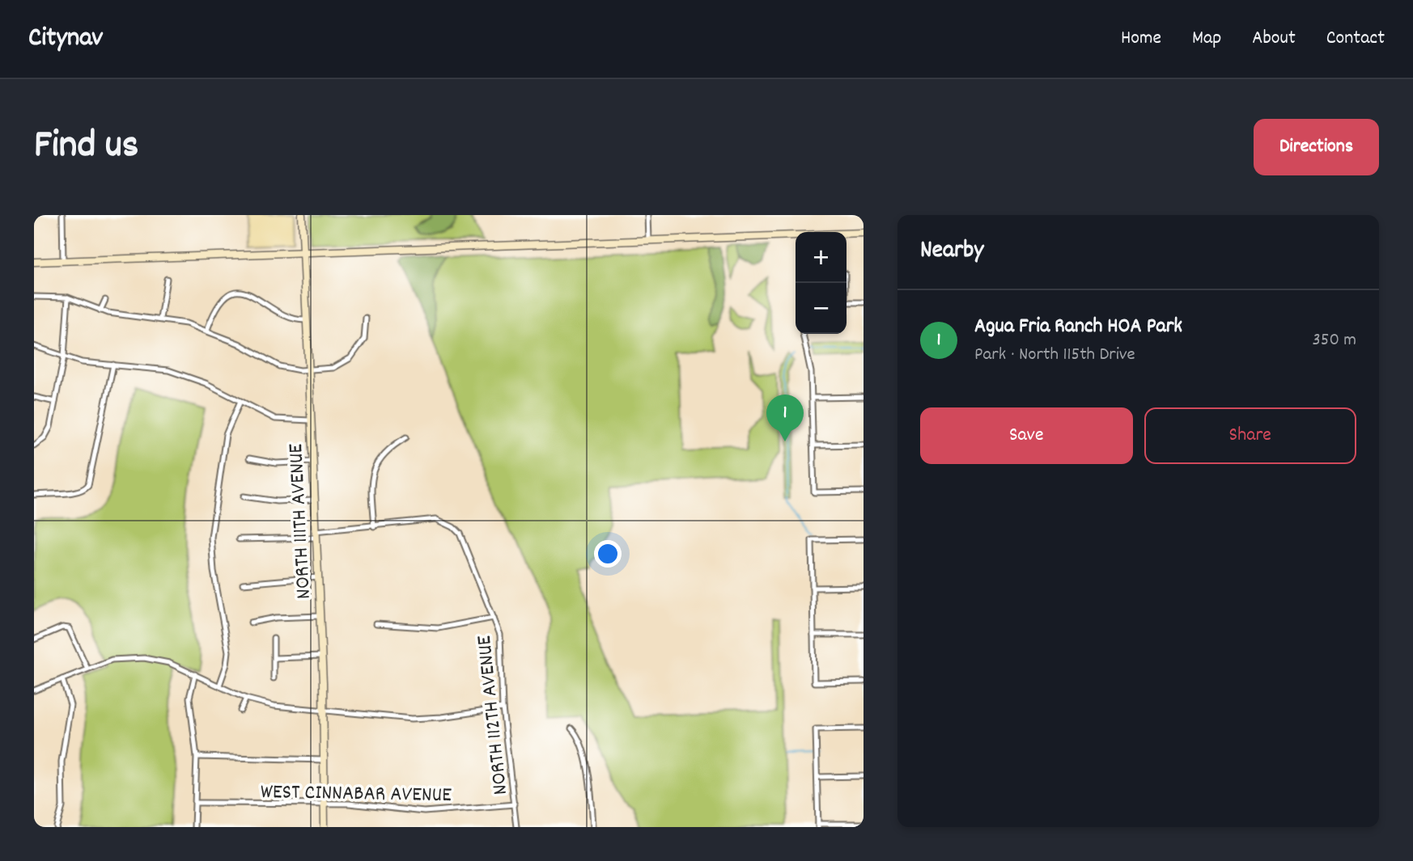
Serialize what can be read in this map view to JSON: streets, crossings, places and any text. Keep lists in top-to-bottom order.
{
  "streets": {
    "main road": ["NORTH 111TH AVENUE"],
    "street": ["NORTH 112TH AVENUE", "WEST CINNABAR AVENUE"]
  },
  "crossings": [
    ["NORTH 111TH AVENUE", "WEST CINNABAR AVENUE"],
    ["NORTH 112TH AVENUE", "WEST CINNABAR AVENUE"]
  ],
  "page": {
    "header": "Citynav",
    "nav": [
      "Home",
      "Map",
      "About",
      "Contact"
    ],
    "title": "Find us",
    "buttons": [
      "Directions",
      ["Save", "Share"]
    ],
    "heading": "Nearby",
    "map_buttons": ["+", "−"],
    "list": [
      {
        "mark": "1",
        "name": "Agua Fria Ranch HOA Park",
        "note": "Park · North 115th Drive",
        "value": "350 m"
      }
    ],
    "pins": "1"
  }
}
